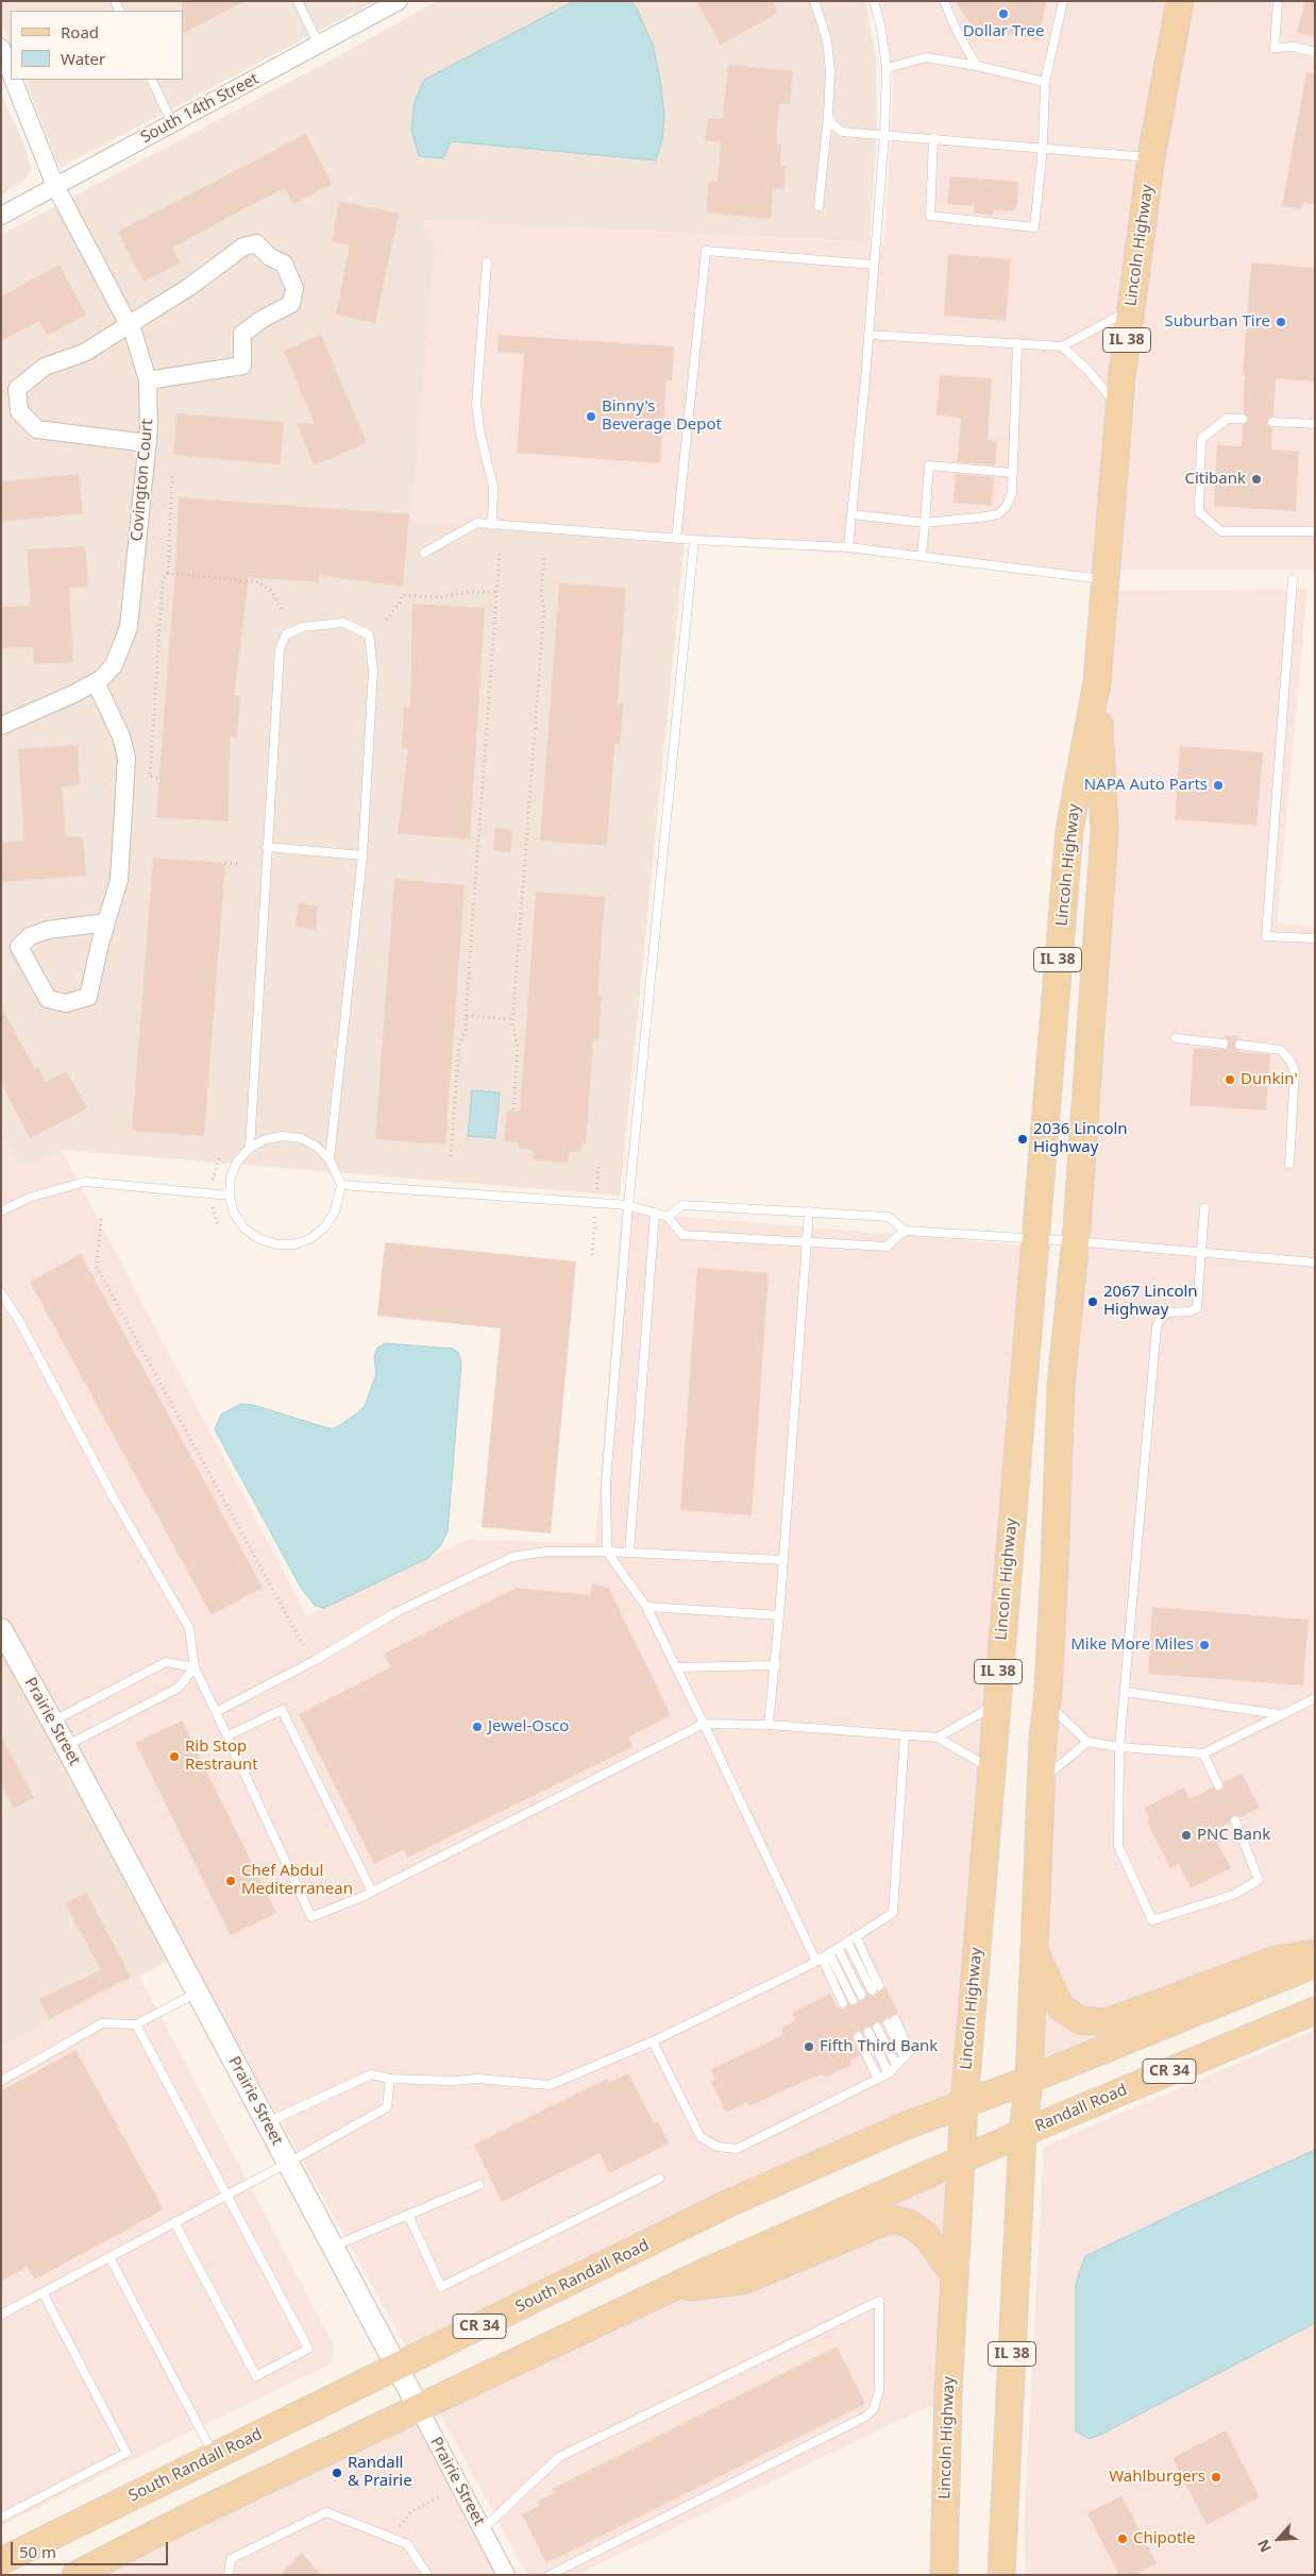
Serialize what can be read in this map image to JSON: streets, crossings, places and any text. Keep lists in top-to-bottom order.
{
  "streets": {
    "main road": [
      "Lincoln Highway",
      "IL 38",
      "CR 34",
      "Randall Road",
      "South Randall Road"
    ],
    "street": ["South 14th Street", "Covington Court", "Prairie Street"]
  },
  "crossings": [
    ["South 14th Street", "Covington Court"],
    ["Lincoln Highway", "CR 34"],
    ["Lincoln Highway", "Randall Road"],
    ["Lincoln Highway", "South Randall Road"],
    ["Prairie Street", "CR 34"],
    ["Prairie Street", "South Randall Road"],
    ["CR 34", "Randall Road"],
    ["CR 34", "South Randall Road"]
  ],
  "places": [
    "Dollar Tree",
    "Suburban Tire",
    "Binny's Beverage Depot",
    "Citibank",
    "NAPA Auto Parts",
    "Dunkin'",
    "2036 Lincoln Highway",
    "2067 Lincoln Highway",
    "Mike More Miles",
    "Jewel-Osco",
    "Rib Stop Restraunt",
    "PNC Bank",
    "Chef Abdul Mediterranean",
    "Fifth Third Bank",
    "Randall & Prairie",
    "Wahlburgers",
    "Chipotle"
  ],
  "legend": ["Road", "Water"],
  "scale_bar": "50 m",
  "north": "bottom left"
}
